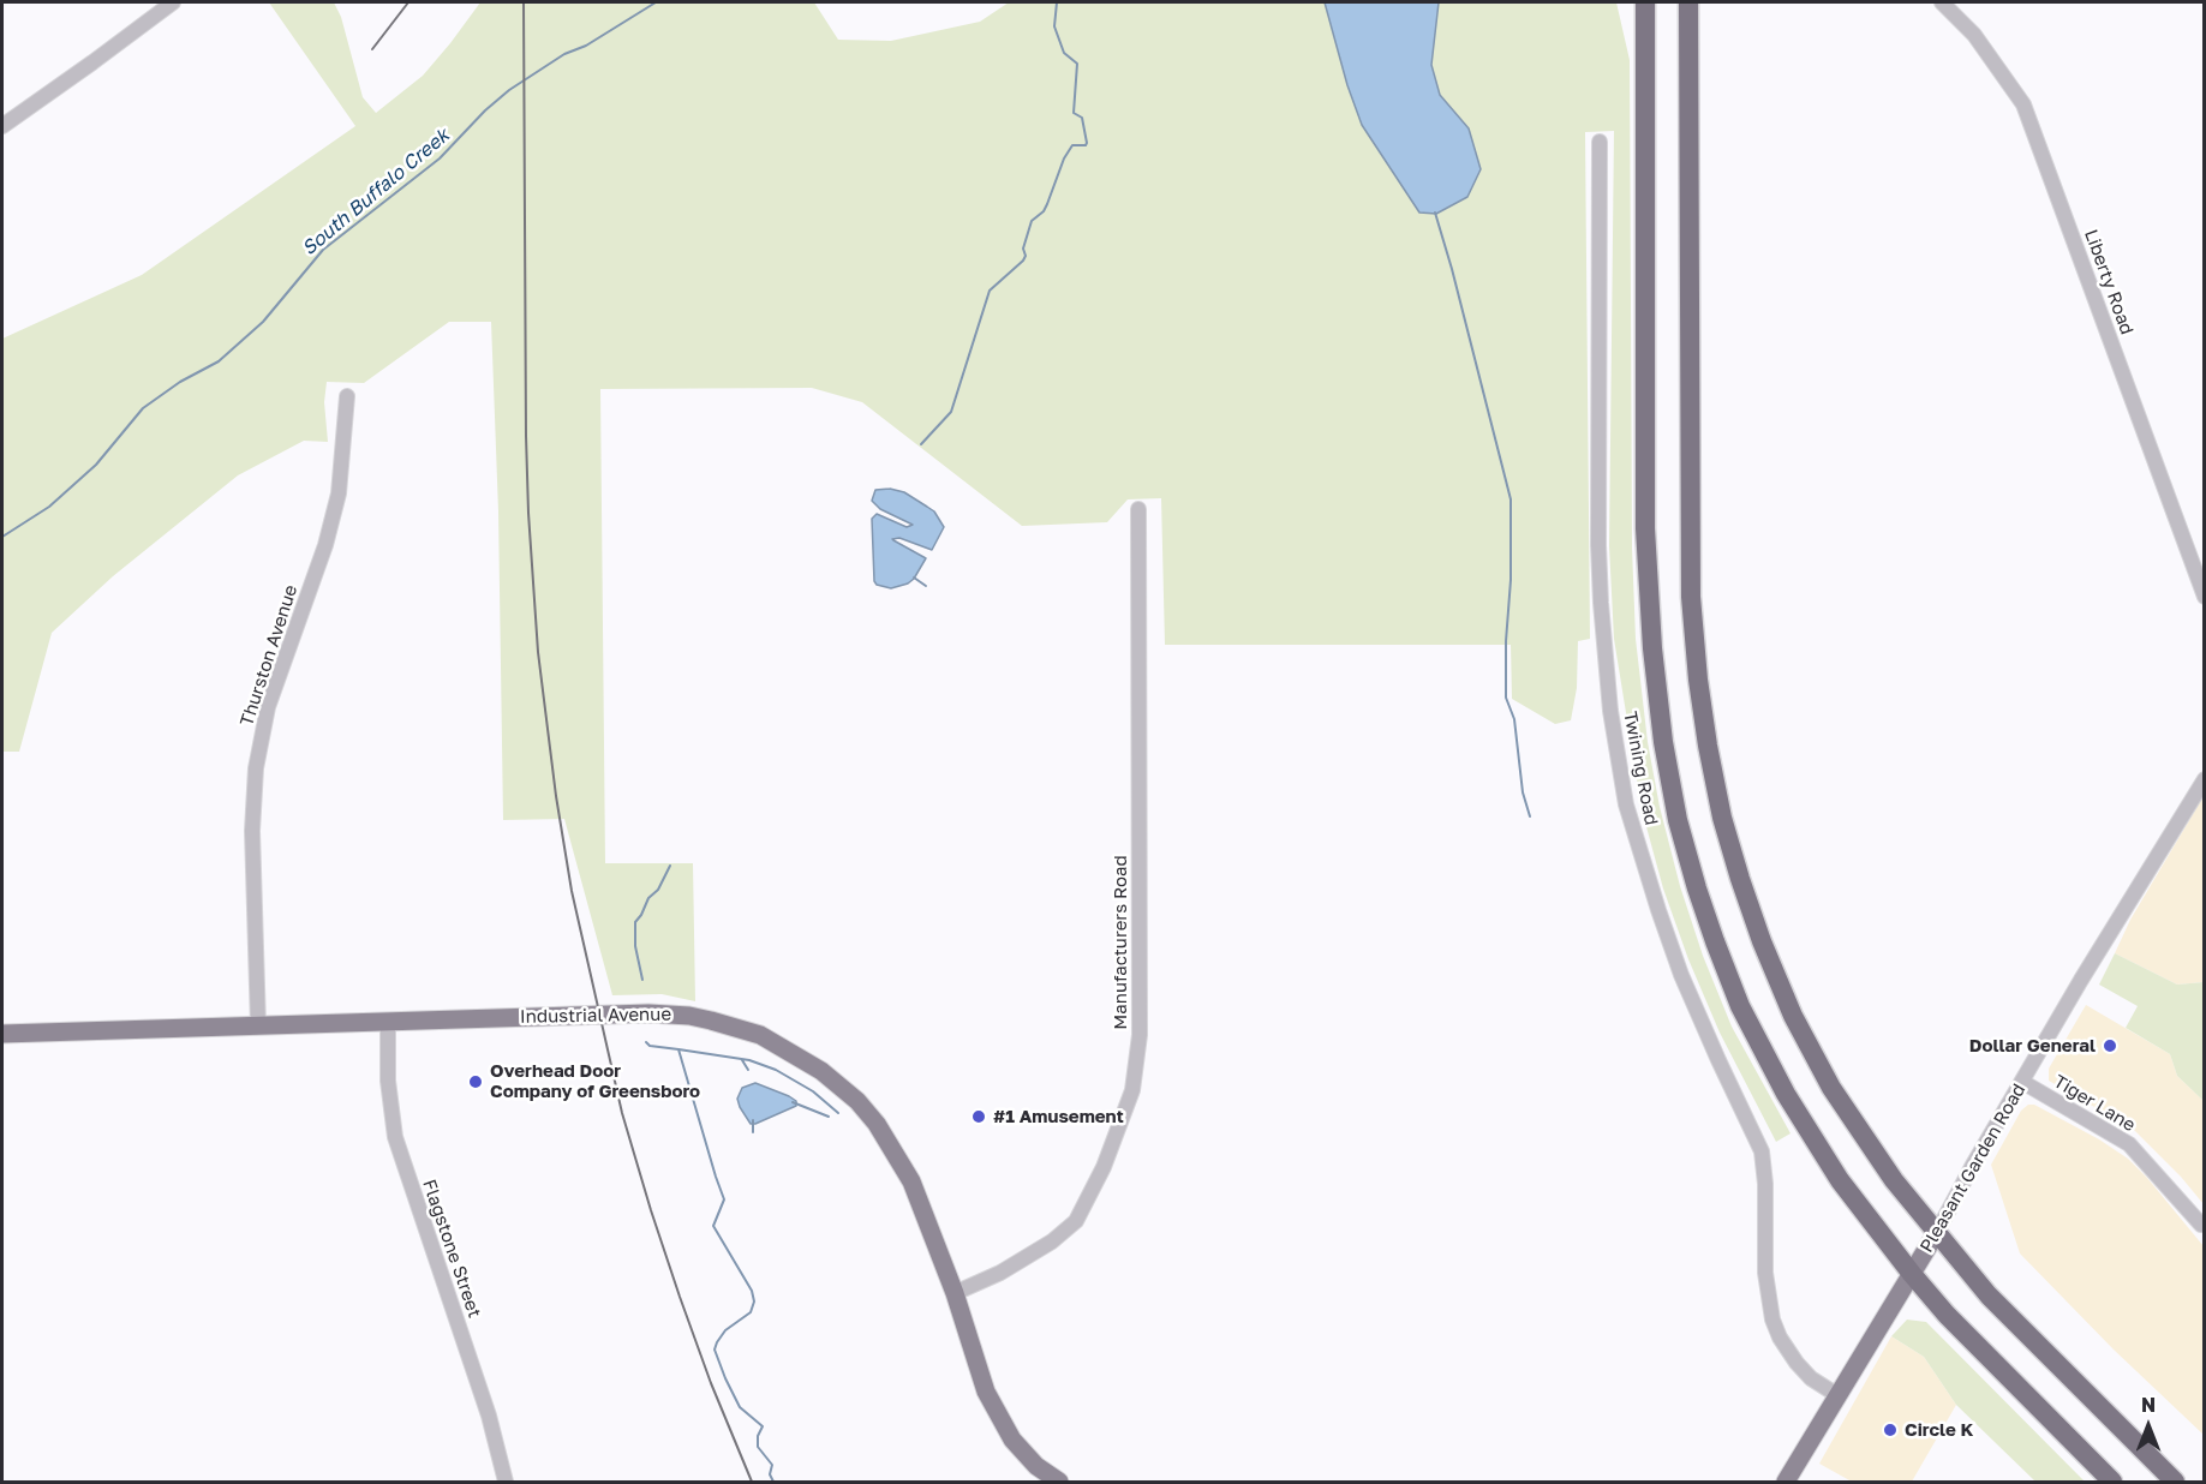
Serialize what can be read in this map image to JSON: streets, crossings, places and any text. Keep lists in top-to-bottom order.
{
  "streets": {
    "main road": ["Industrial Avenue", "Pleasant Garden Road"],
    "street": [
      "Liberty Road",
      "Thurston Avenue",
      "Twining Road",
      "Manufacturers Road",
      "Tiger Lane",
      "Flagstone Street"
    ]
  },
  "crossings": [
    ["Thurston Avenue", "Industrial Avenue"],
    ["Twining Road", "Pleasant Garden Road"],
    ["Manufacturers Road", "Industrial Avenue"],
    ["Industrial Avenue", "Flagstone Street"],
    ["Tiger Lane", "Pleasant Garden Road"]
  ],
  "water": ["South Buffalo Creek"],
  "places": [
    "Dollar General",
    "Overhead Door Company of Greensboro",
    "#1 Amusement",
    "Circle K"
  ],
  "north": "top"
}
